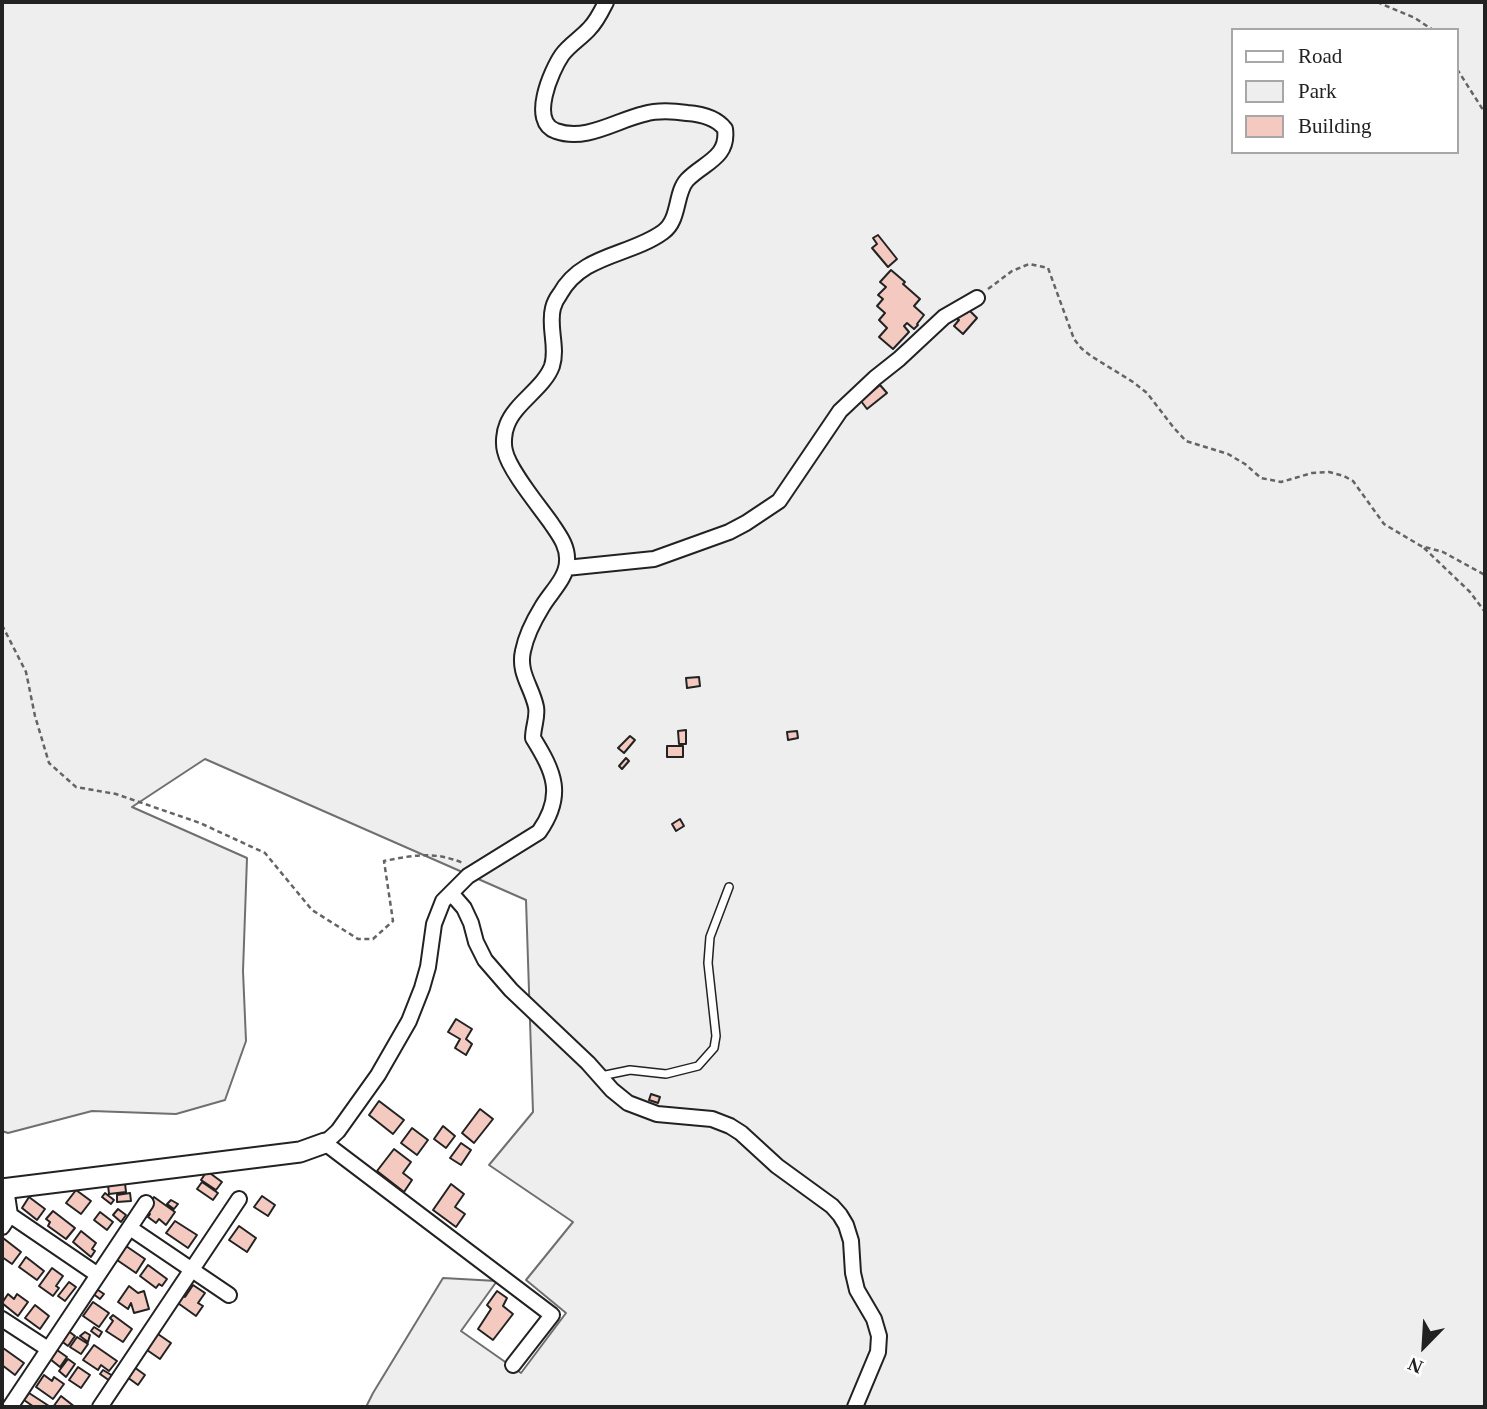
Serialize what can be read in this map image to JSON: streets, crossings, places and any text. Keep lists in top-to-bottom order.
{
  "legend": ["Road", "Park", "Building"],
  "north": "bottom left"
}
